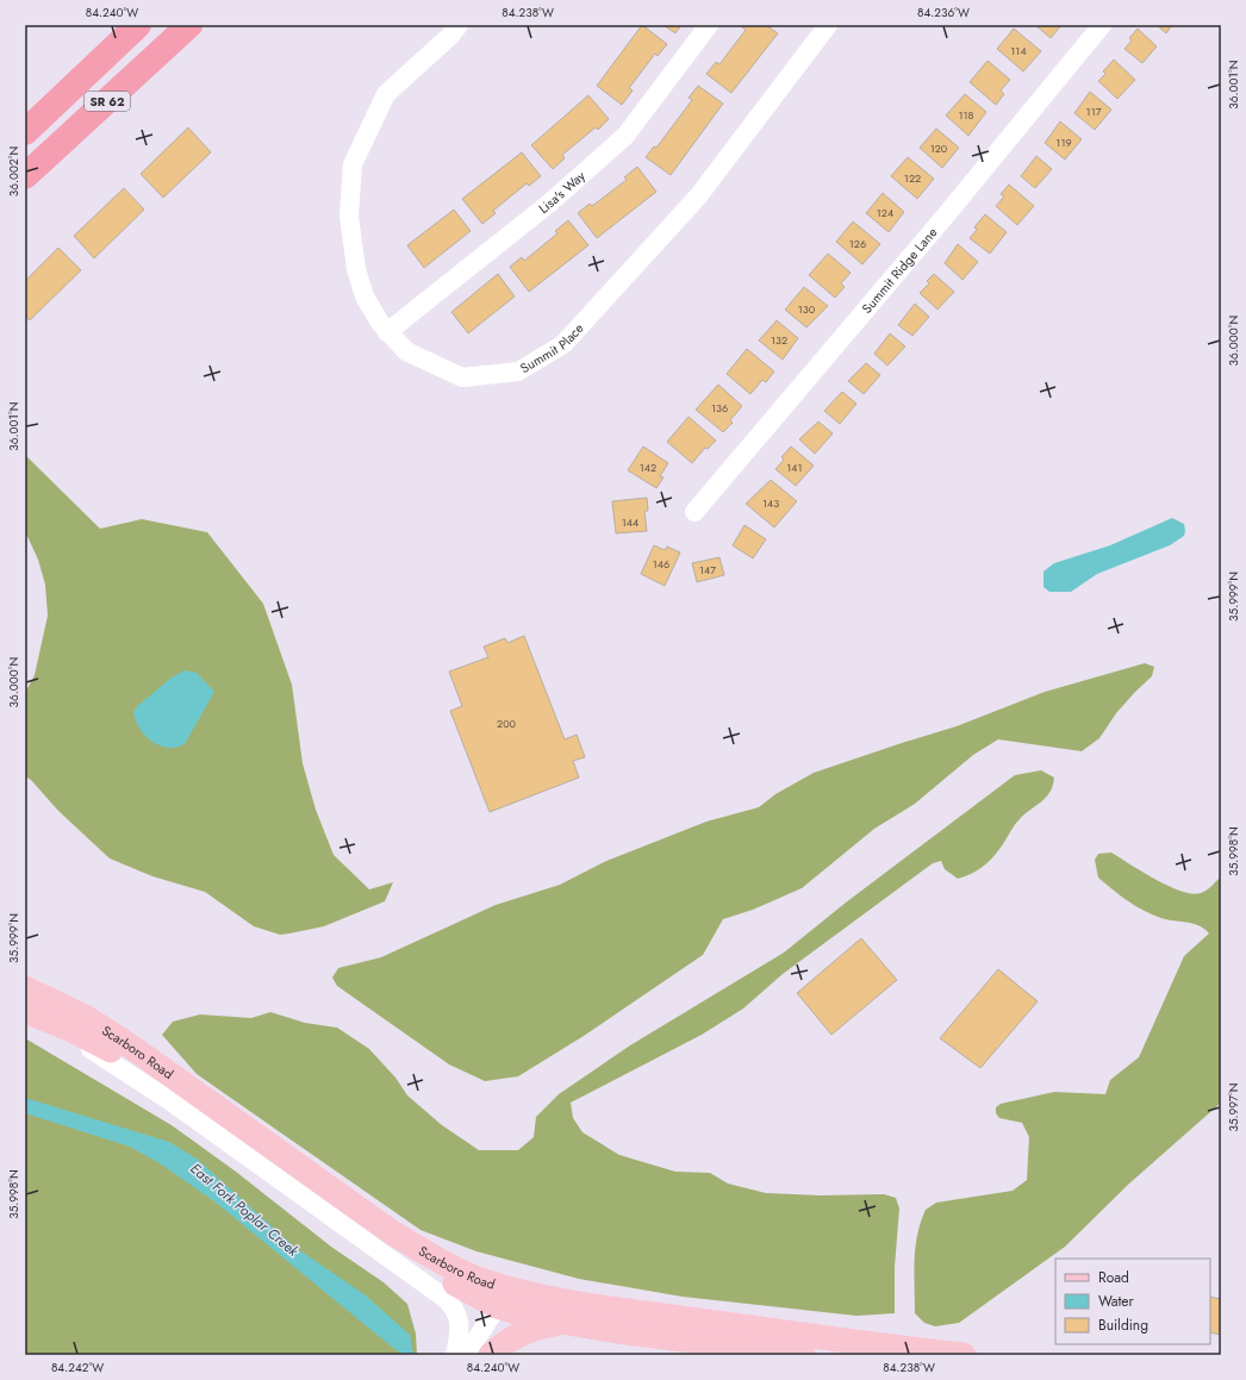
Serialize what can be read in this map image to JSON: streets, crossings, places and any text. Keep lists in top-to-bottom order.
{
  "streets": {
    "highway": ["SR 62"],
    "main road": ["Scarboro Road"],
    "street": ["Lisa's Way", "Summit Ridge Lane", "Summit Place"]
  },
  "crossings": [
    ["Lisa's Way", "Summit Place"]
  ],
  "water": ["East Fork Poplar Creek"],
  "house_numbers": [
    "114",
    "117",
    "118",
    "119",
    "120",
    "122",
    "124",
    "126",
    "130",
    "132",
    "136",
    "142",
    "141",
    "143",
    "144",
    "146",
    "147",
    "200"
  ],
  "legend": ["Road", "Water", "Building"],
  "coordinates": [
    "84.240°W",
    "84.238°W",
    "84.236°W",
    "36.001°N",
    "36.002°N",
    "36.000°N",
    "35.999°N",
    "35.998°N",
    "35.997°N",
    "84.242°W"
  ]
}
